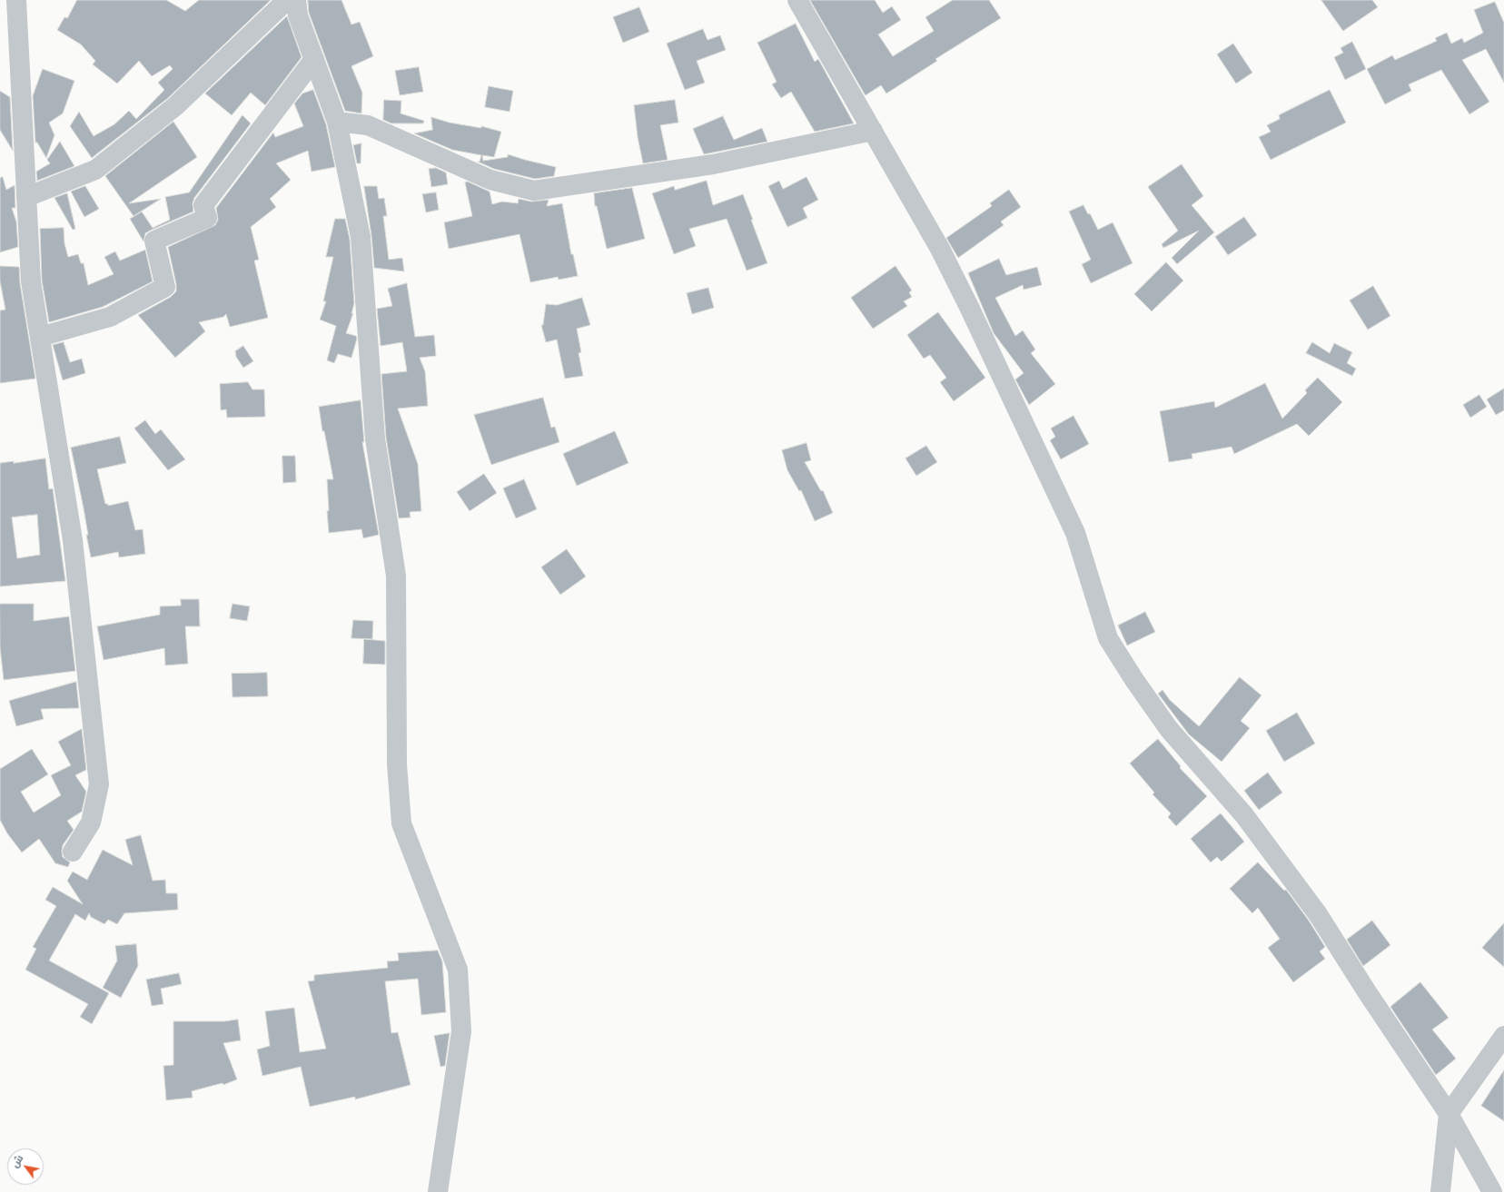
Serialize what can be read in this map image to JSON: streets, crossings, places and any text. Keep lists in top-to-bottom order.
{
  "north": "top left"
}
